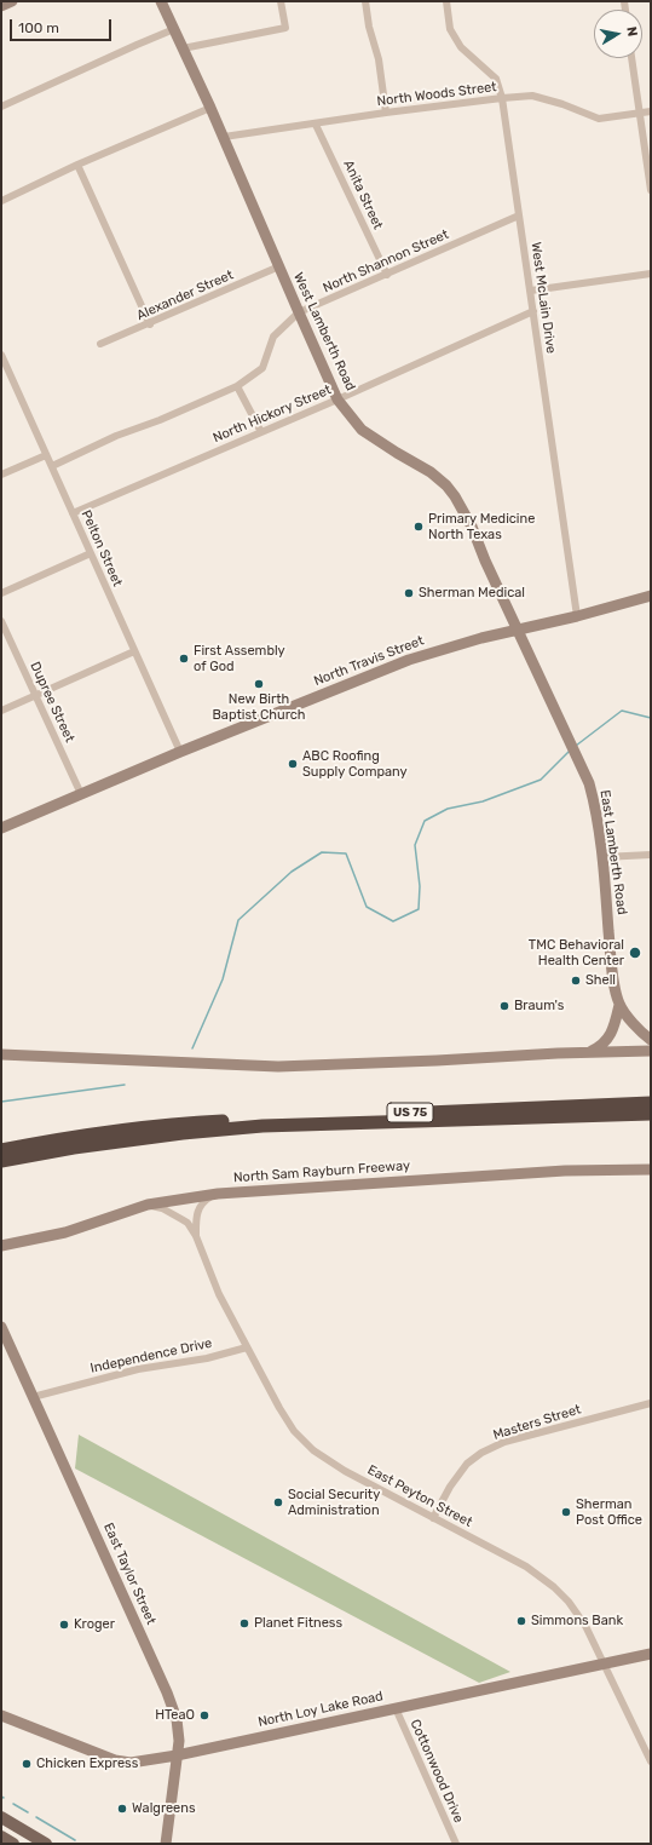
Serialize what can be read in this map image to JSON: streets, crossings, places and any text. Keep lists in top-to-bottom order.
{
  "streets": {
    "highway": ["US 75"],
    "main road": [
      "West Lamberth Road",
      "North Travis Street",
      "East Lamberth Road",
      "North Sam Rayburn Freeway",
      "East Taylor Street",
      "North Loy Lake Road"
    ],
    "street": [
      "North Woods Street",
      "Anita Street",
      "North Shannon Street",
      "Alexander Street",
      "West McLain Drive",
      "North Hickory Street",
      "Pelton Street",
      "Dupree Street",
      "Independence Drive",
      "Masters Street",
      "East Peyton Street",
      "Cottonwood Drive"
    ]
  },
  "crossings": [
    ["North Woods Street", "Anita Street"],
    ["North Woods Street", "West McLain Drive"],
    ["North Woods Street", "West Lamberth Road"],
    ["Anita Street", "North Shannon Street"],
    ["North Shannon Street", "West McLain Drive"],
    ["North Shannon Street", "West Lamberth Road"],
    ["North Shannon Street", "Pelton Street"],
    ["Alexander Street", "West Lamberth Road"],
    ["West McLain Drive", "North Hickory Street"],
    ["West McLain Drive", "North Travis Street"],
    ["West Lamberth Road", "North Hickory Street"],
    ["West Lamberth Road", "North Travis Street"],
    ["West Lamberth Road", "East Lamberth Road"],
    ["North Hickory Street", "Pelton Street"],
    ["Pelton Street", "North Travis Street"],
    ["North Travis Street", "Dupree Street"],
    ["North Travis Street", "East Lamberth Road"],
    ["North Sam Rayburn Freeway", "East Peyton Street"],
    ["Independence Drive", "East Peyton Street"],
    ["Independence Drive", "East Taylor Street"],
    ["Masters Street", "East Peyton Street"],
    ["East Peyton Street", "North Loy Lake Road"],
    ["East Taylor Street", "North Loy Lake Road"],
    ["North Loy Lake Road", "Cottonwood Drive"]
  ],
  "places": [
    "Primary Medicine North Texas",
    "Sherman Medical",
    "First Assembly of God",
    "New Birth Baptist Church",
    "ABC Roofing Supply Company",
    "TMC Behavioral Health Center",
    "Shell",
    "Braum's",
    "Social Security Administration",
    "Sherman Post Office",
    "Simmons Bank",
    "Planet Fitness",
    "Kroger",
    "HTeaO",
    "Chicken Express",
    "Walgreens"
  ],
  "scale_bar": "100 m",
  "north": "right"
}
